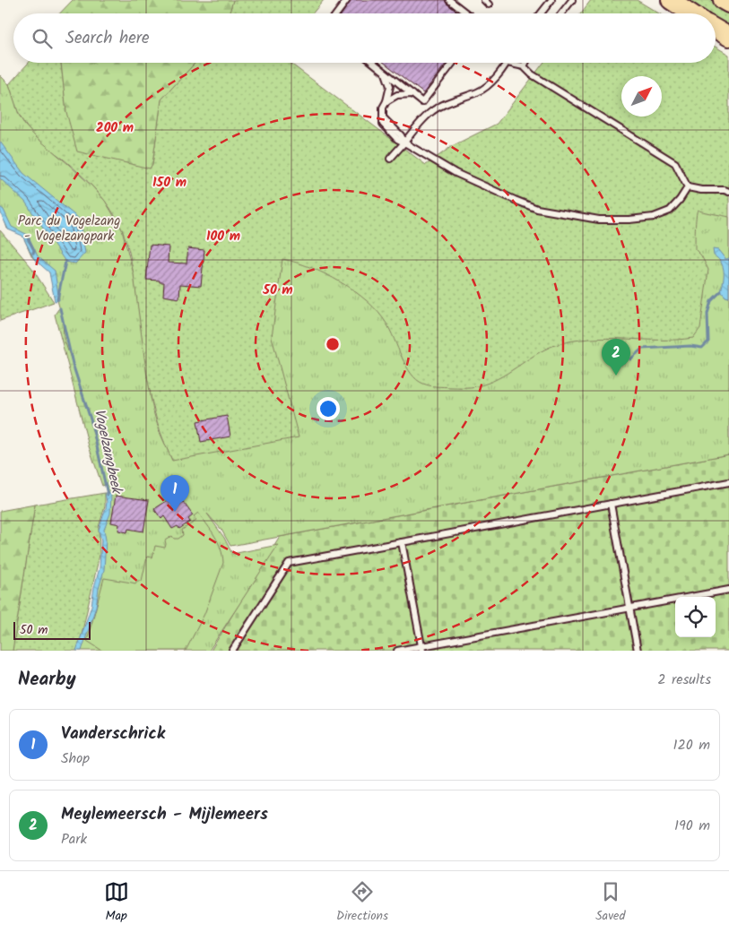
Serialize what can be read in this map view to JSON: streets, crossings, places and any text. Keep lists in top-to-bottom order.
{
  "water": ["Vogelzangbeek"],
  "parks": ["Parc du Vogelzang - Vogelzangpark"],
  "scale_bar": "50 m",
  "north": "top right",
  "page": {
    "search": "Search here",
    "pins": ["2", "1"],
    "scale": "50 m",
    "heading": ["Nearby", "2 results"],
    "list": [
      {
        "mark": "1",
        "name": "Vanderschrick",
        "note": "Shop",
        "value": "120 m"
      },
      {
        "mark": "2",
        "name": "Meylemeersch - Mijlemeers",
        "note": "Park",
        "value": "190 m"
      }
    ],
    "nav": ["Map", "Directions", "Saved"]
  },
  "rings": [
    "200 m",
    "150 m",
    "100 m",
    "50 m"
  ]
}
